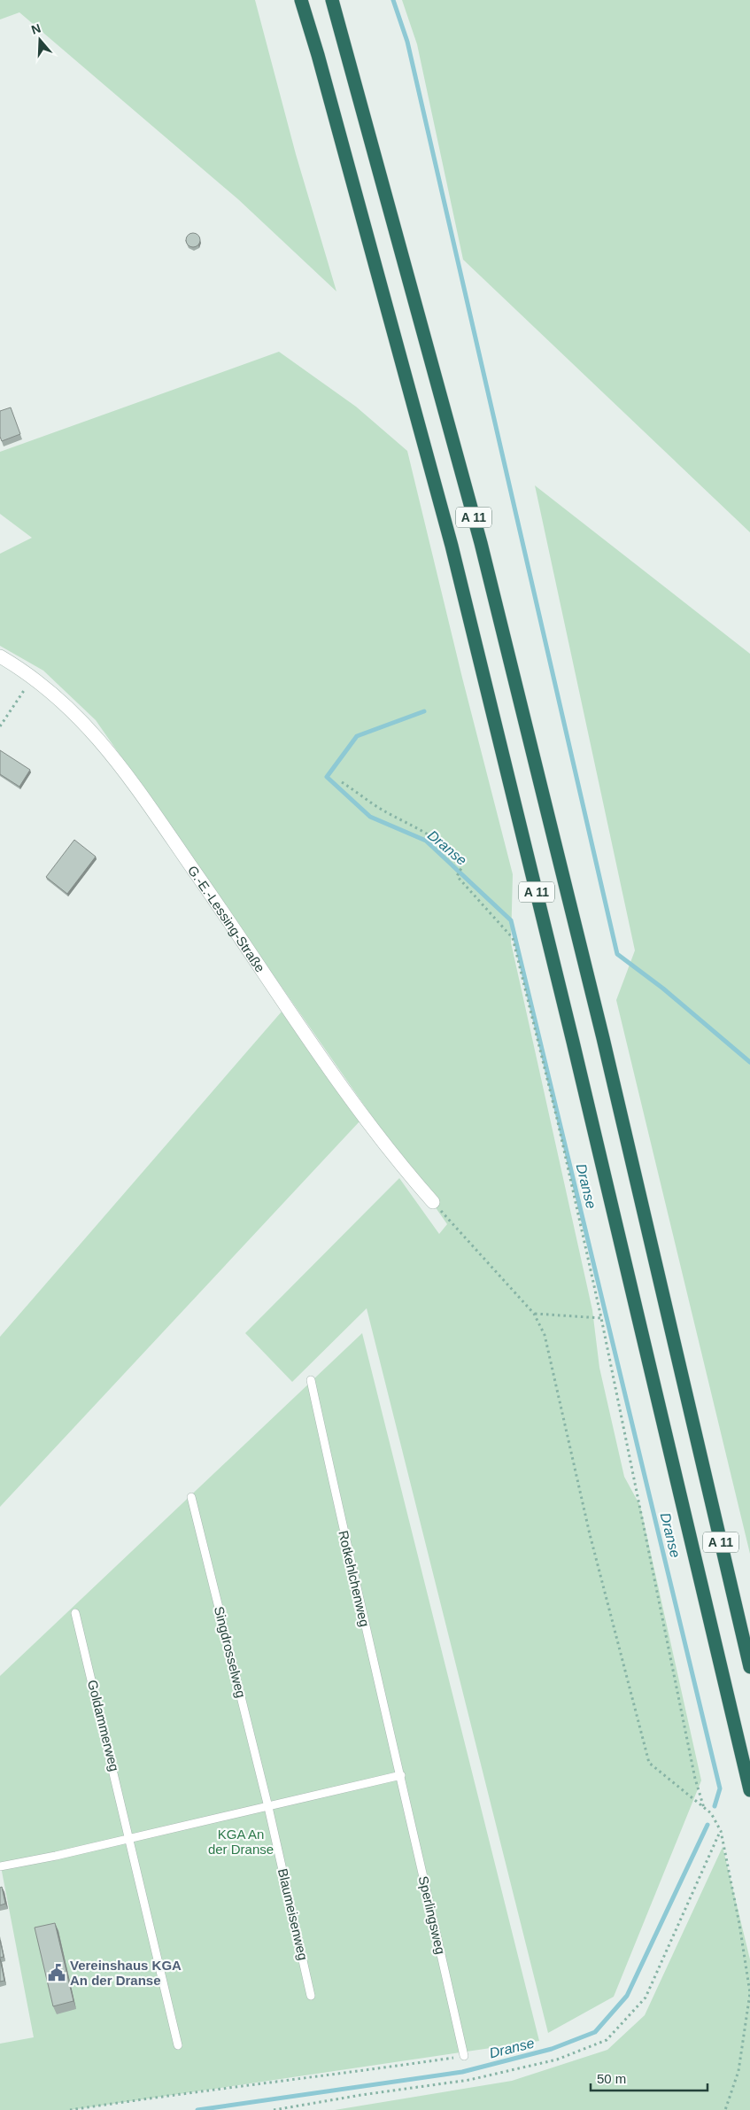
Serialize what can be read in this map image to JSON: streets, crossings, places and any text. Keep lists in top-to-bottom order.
{
  "streets": {
    "highway": ["A 11"],
    "street": ["G.-E.-Lessing-Straße"],
    "lane": [
      "Rotkehlchenweg",
      "Singdrosselweg",
      "Goldammerweg",
      "Blaumeisenweg",
      "Sperlingsweg"
    ]
  },
  "crossings": [
    ["Rotkehlchenweg", "Sperlingsweg"],
    ["Singdrosselweg", "Blaumeisenweg"]
  ],
  "water": ["Dranse"],
  "parks": ["KGA An der Dranse"],
  "places": {
    "public building": ["Vereinshaus KGA An der Dranse"]
  },
  "scale_bar": "50 m",
  "north": "top"
}
